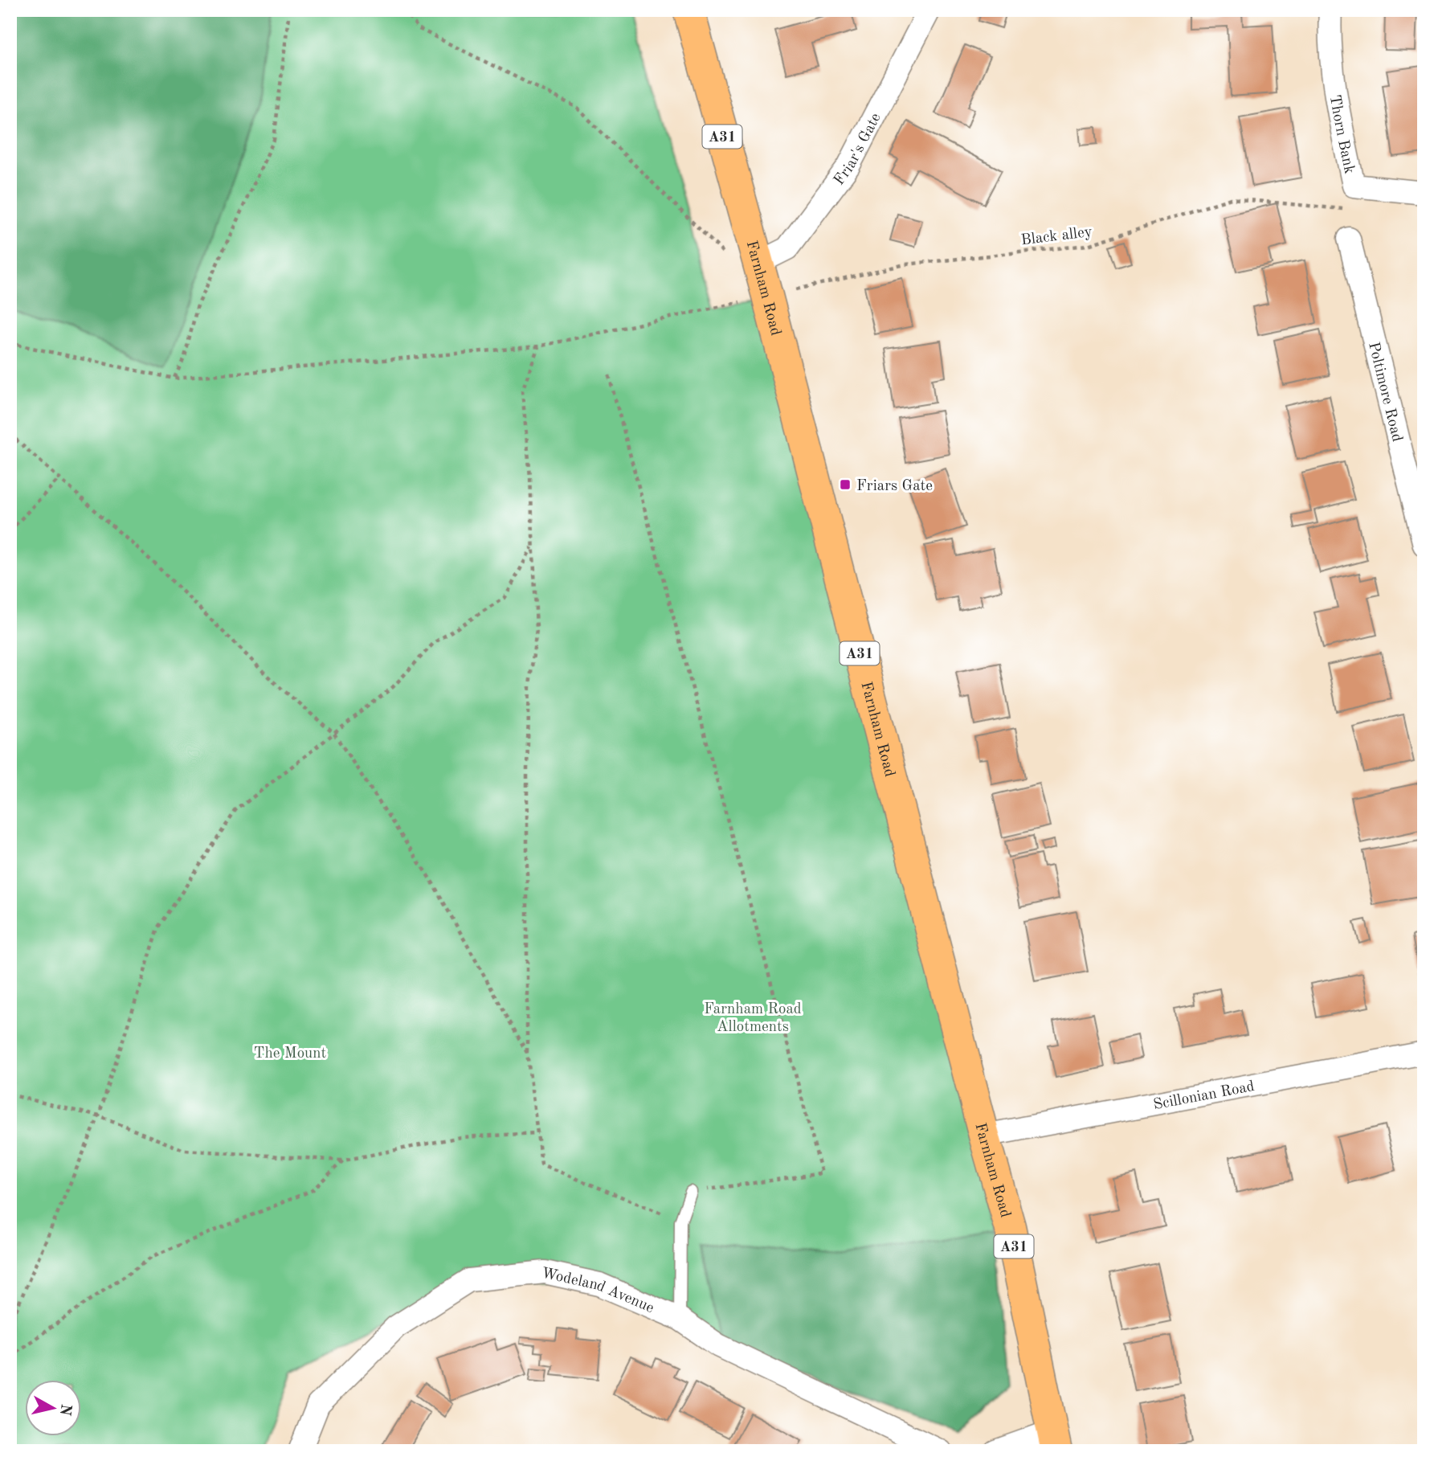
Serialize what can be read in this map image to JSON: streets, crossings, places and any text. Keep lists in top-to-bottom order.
{
  "streets": {
    "main road": ["A31", "Farnham Road"],
    "street": [
      "Thorn Bank",
      "Friar's Gate",
      "Poltimore Road",
      "Scillonian Road",
      "Wodeland Avenue"
    ],
    "path": ["Black alley"]
  },
  "crossings": [
    ["Friar's Gate", "Farnham Road"],
    ["Black alley", "Farnham Road"],
    ["Farnham Road", "Scillonian Road"]
  ],
  "parks": ["Farnham Road Allotments", "The Mount"],
  "places": {
    "transit": ["Friars Gate"]
  },
  "north": "right"
}
